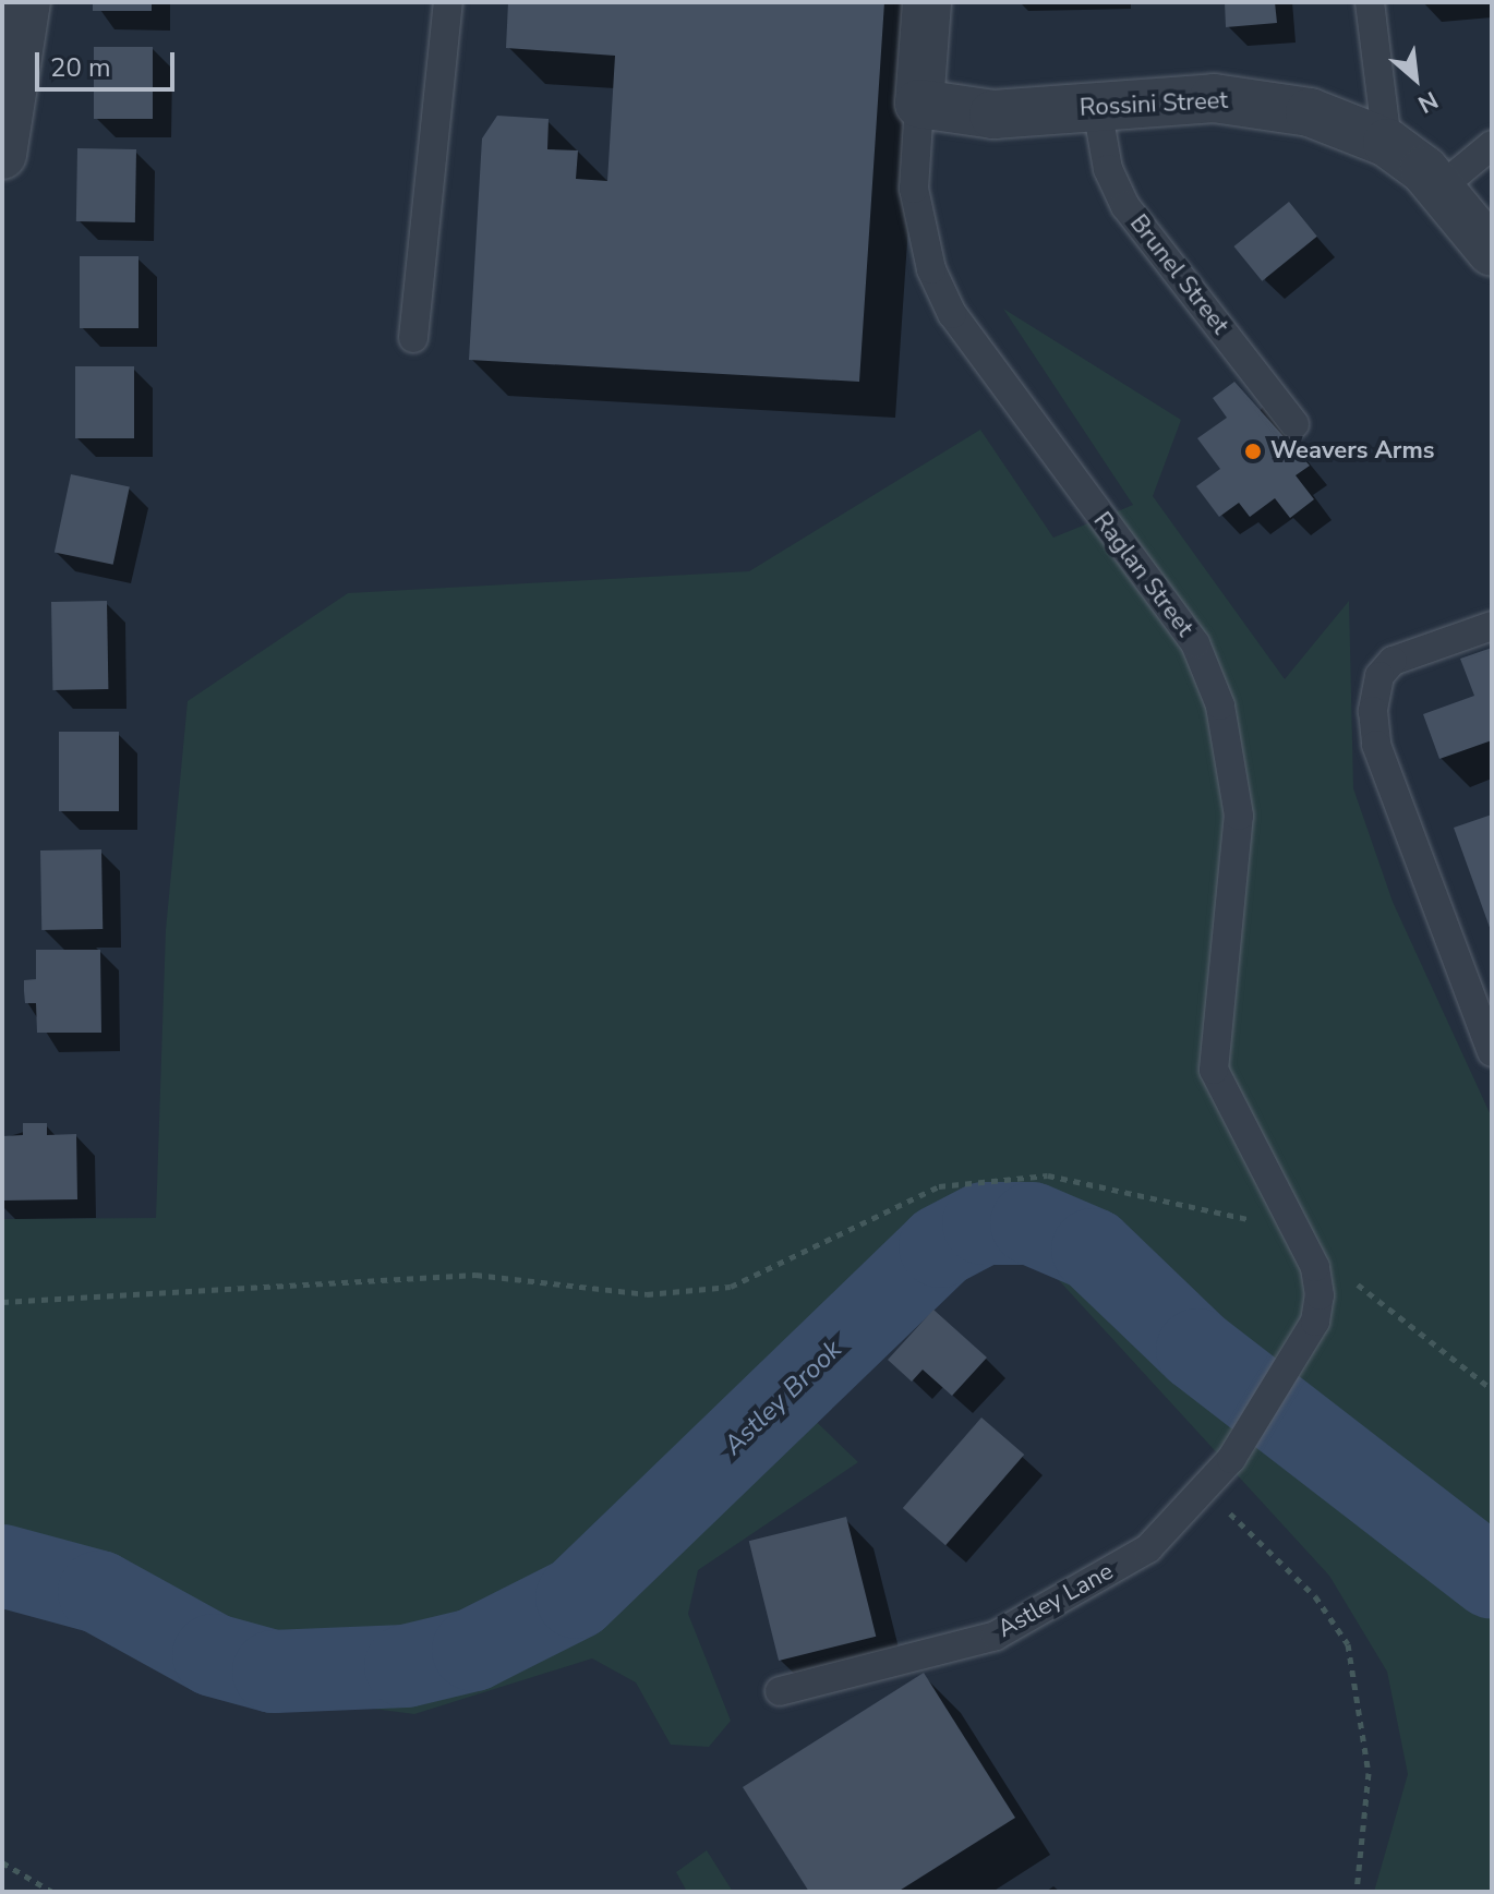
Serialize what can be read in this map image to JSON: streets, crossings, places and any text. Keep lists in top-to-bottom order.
{
  "streets": {
    "street": ["Rossini Street", "Raglan Street"],
    "lane": ["Brunel Street", "Astley Lane"]
  },
  "crossings": [
    ["Rossini Street", "Brunel Street"],
    ["Rossini Street", "Raglan Street"],
    ["Raglan Street", "Astley Lane"]
  ],
  "water": ["Astley Brook"],
  "places": ["Weavers Arms"],
  "scale_bar": "20 m",
  "north": "bottom right"
}
